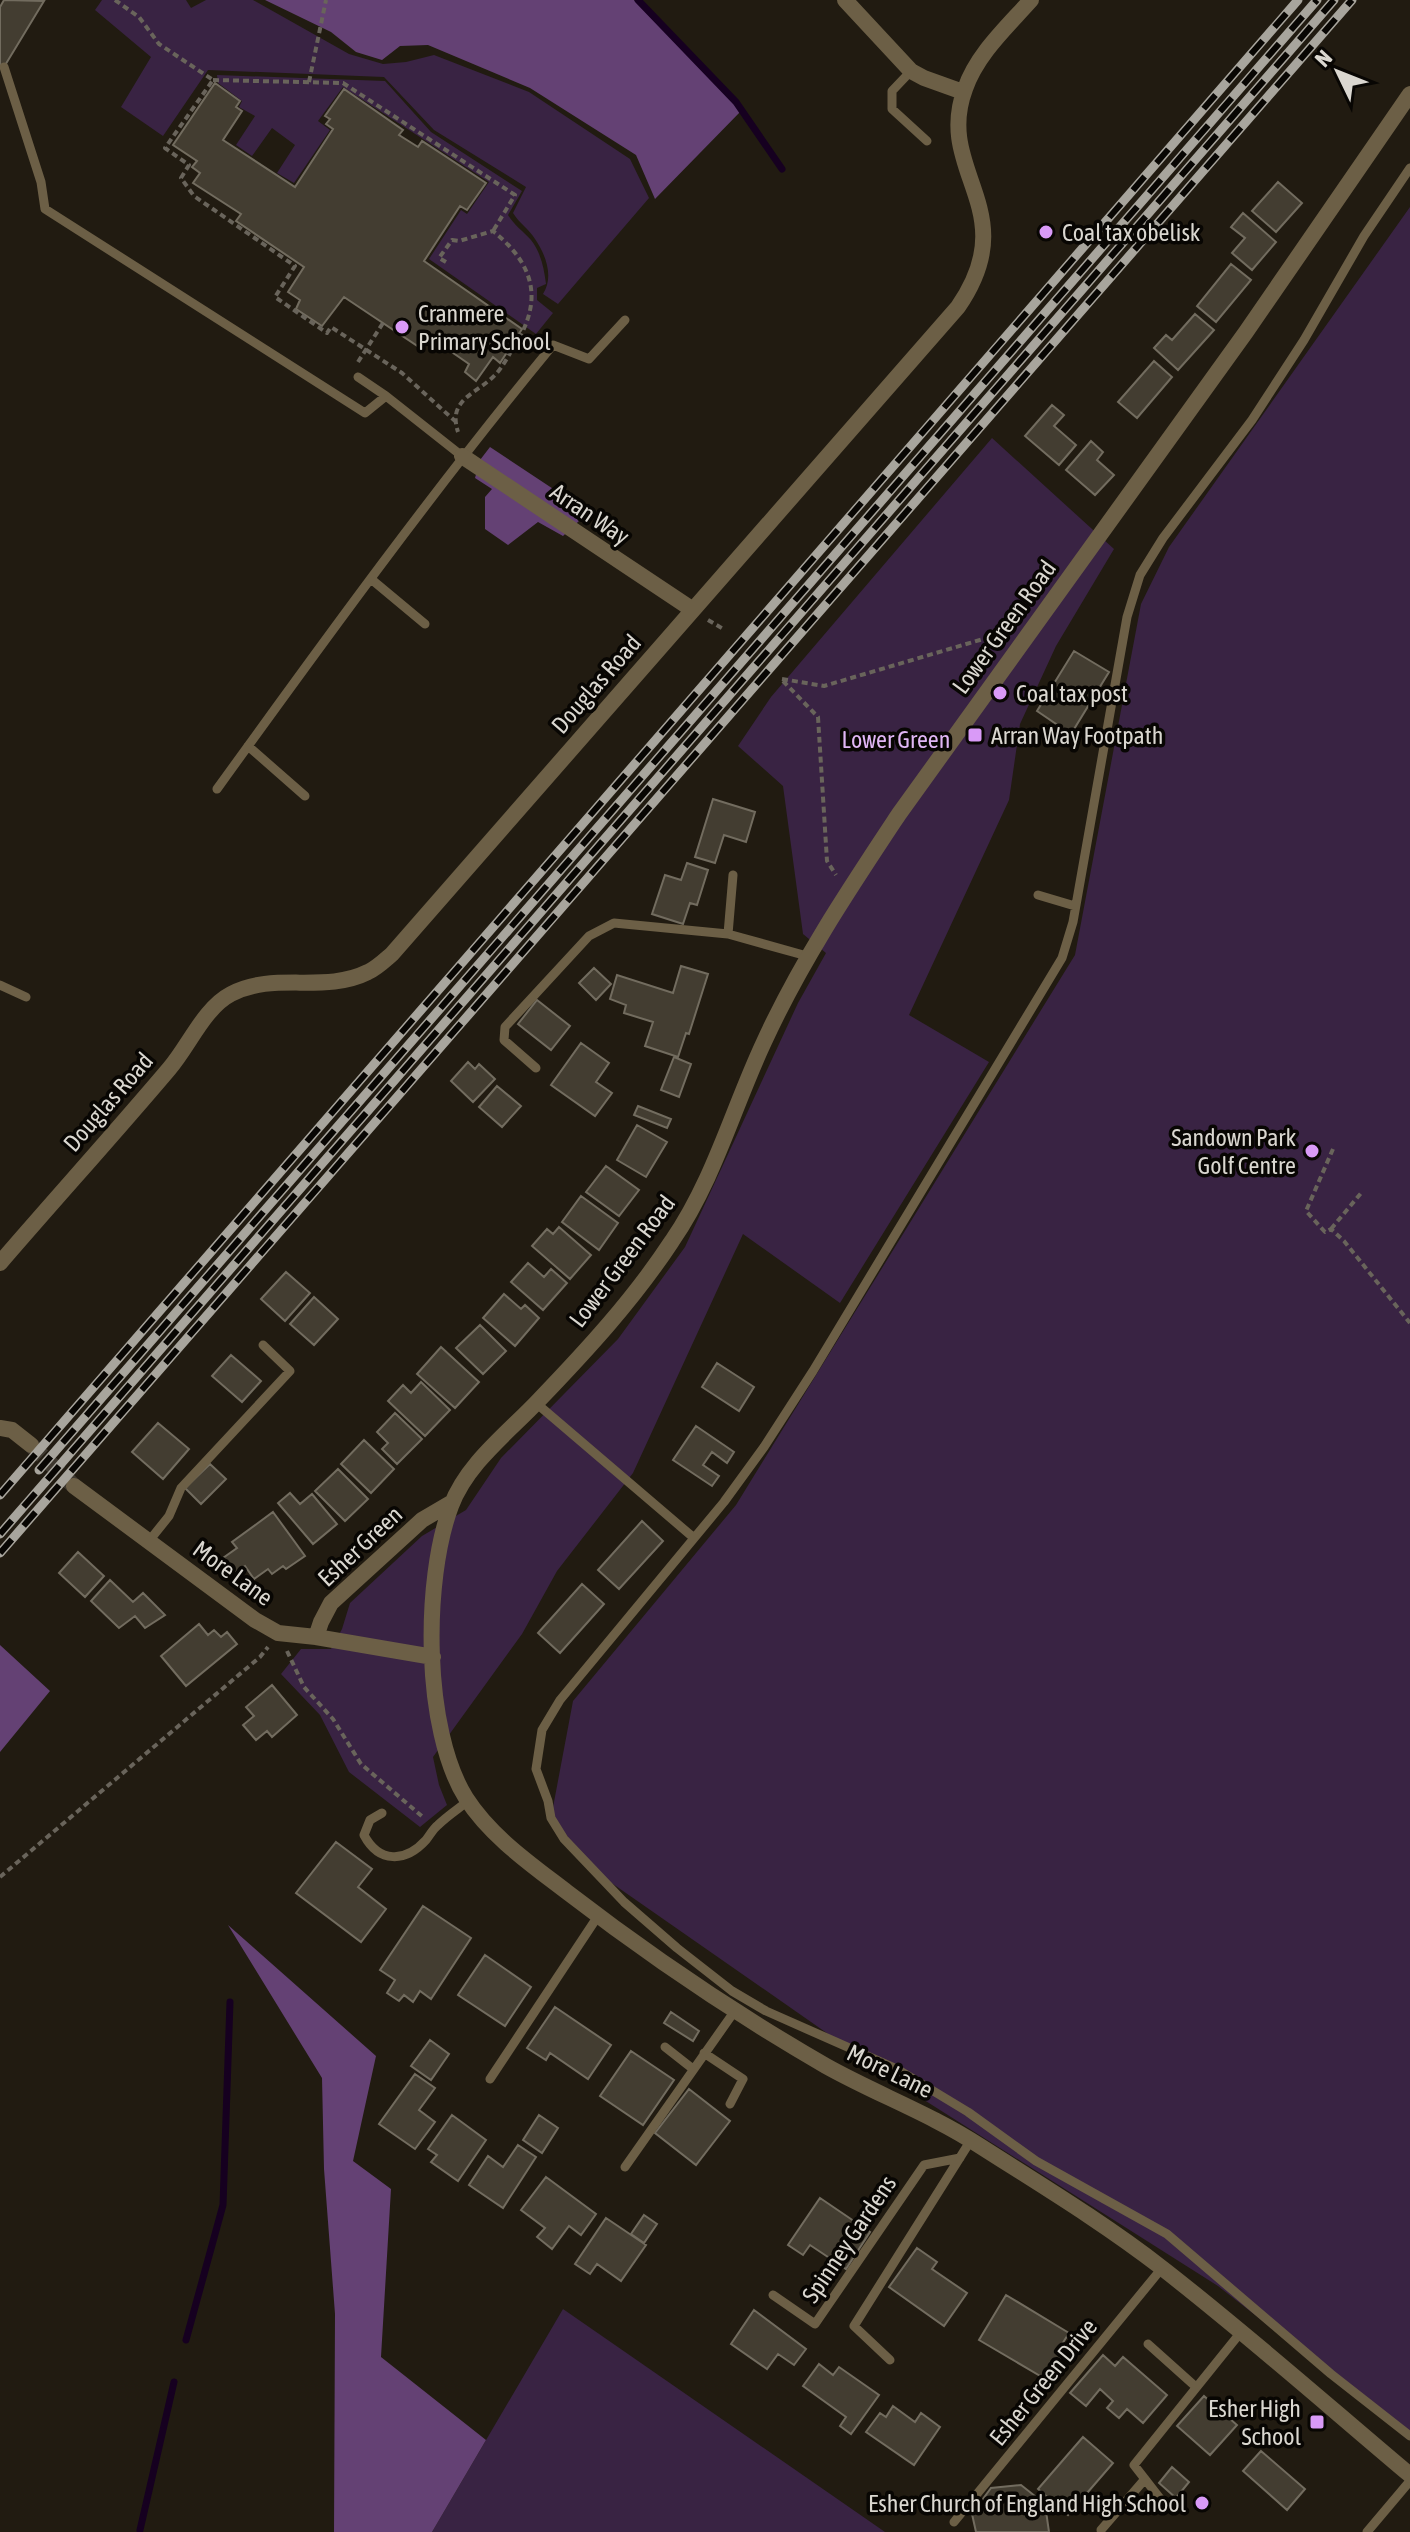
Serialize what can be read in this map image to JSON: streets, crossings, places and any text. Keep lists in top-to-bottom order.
{
  "streets": {
    "street": [
      "Arran Way",
      "Lower Green Road",
      "Douglas Road",
      "Esher Green",
      "More Lane"
    ],
    "lane": ["Spinney Gardens", "Esher Green Drive"]
  },
  "crossings": [
    ["Arran Way", "Douglas Road"],
    ["Lower Green Road", "More Lane"],
    ["Esher Green", "More Lane"],
    ["More Lane", "Esher Green Drive"]
  ],
  "parks": ["Lower Green"],
  "places": {
    "other": [
      "Coal tax obelisk",
      "Cranmere Primary School",
      "Coal tax post",
      "Sandown Park Golf Centre",
      "Esher Church of England High School"
    ],
    "transit": ["Arran Way Footpath", "Esher High School"]
  },
  "north": "top left"
}
